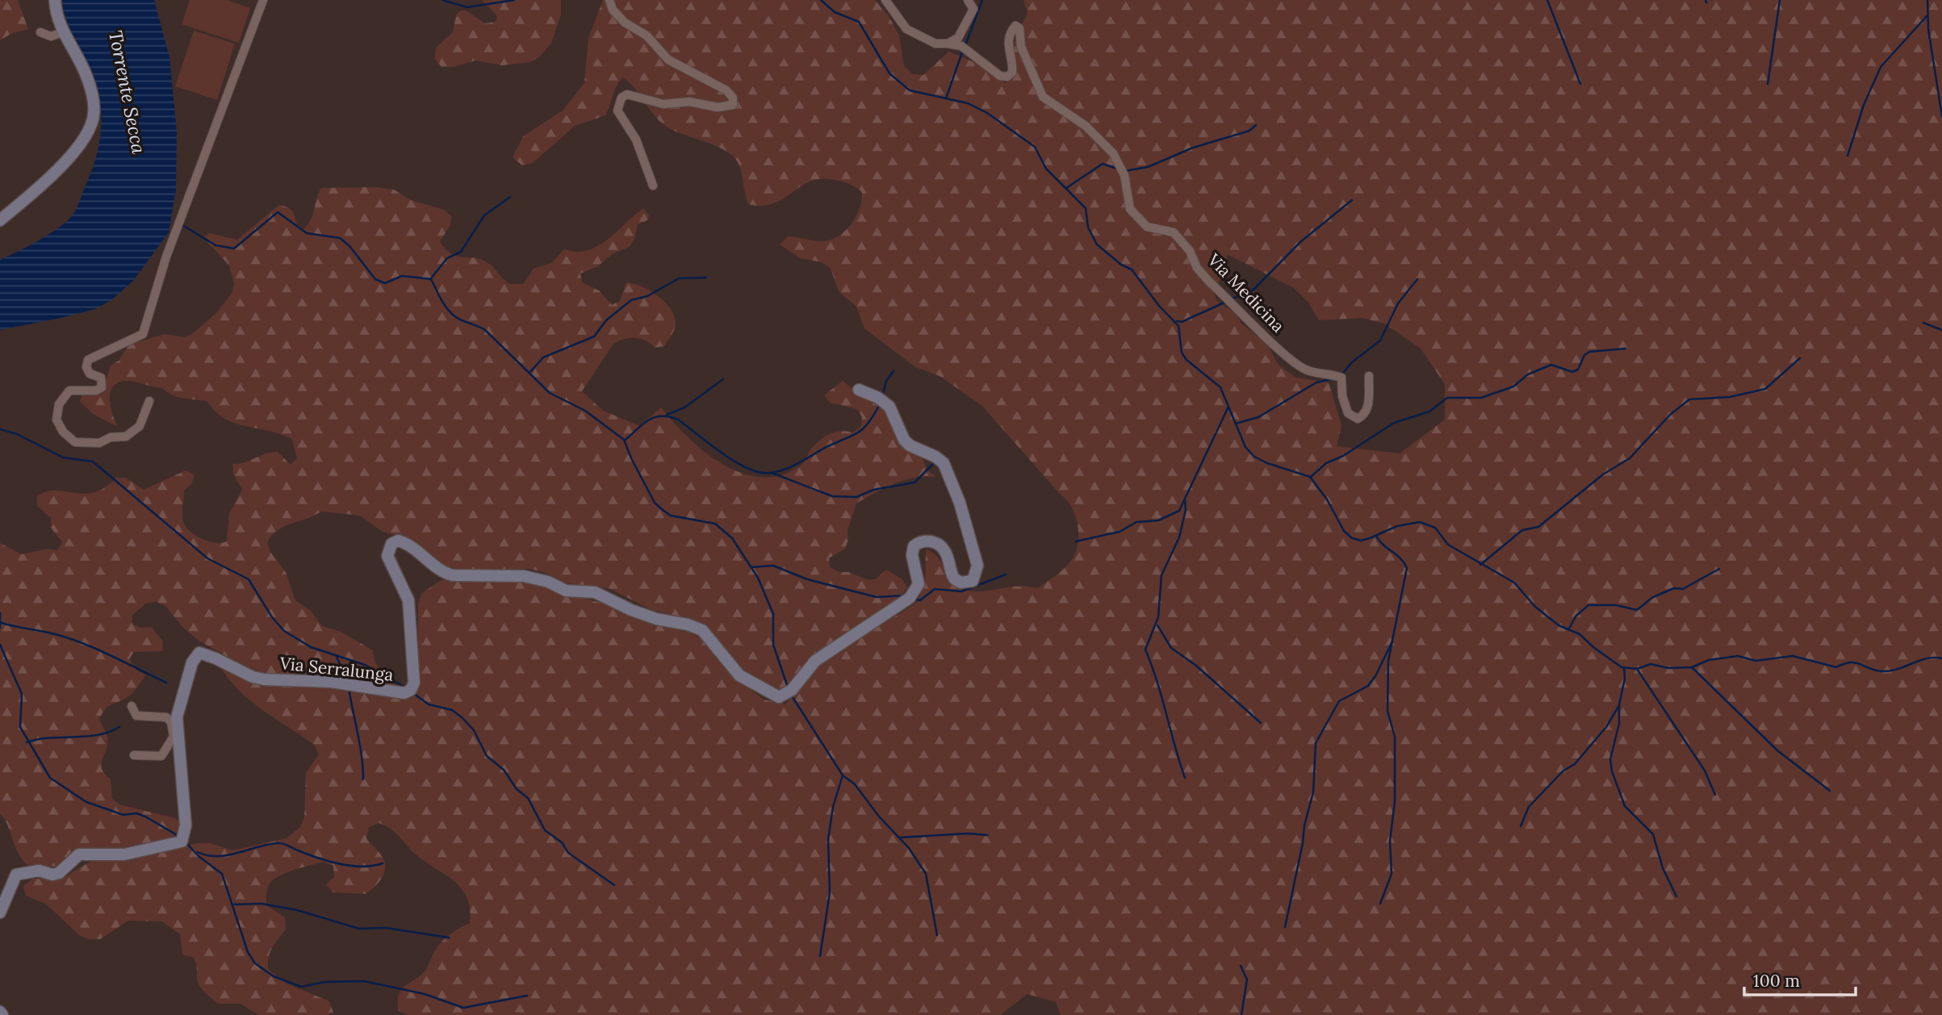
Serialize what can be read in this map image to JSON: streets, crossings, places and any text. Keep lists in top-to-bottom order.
{
  "streets": {
    "street": ["Via Medicina", "Via Serralunga"]
  },
  "water": ["Torrente Secca"],
  "scale_bar": "100 m"
}
